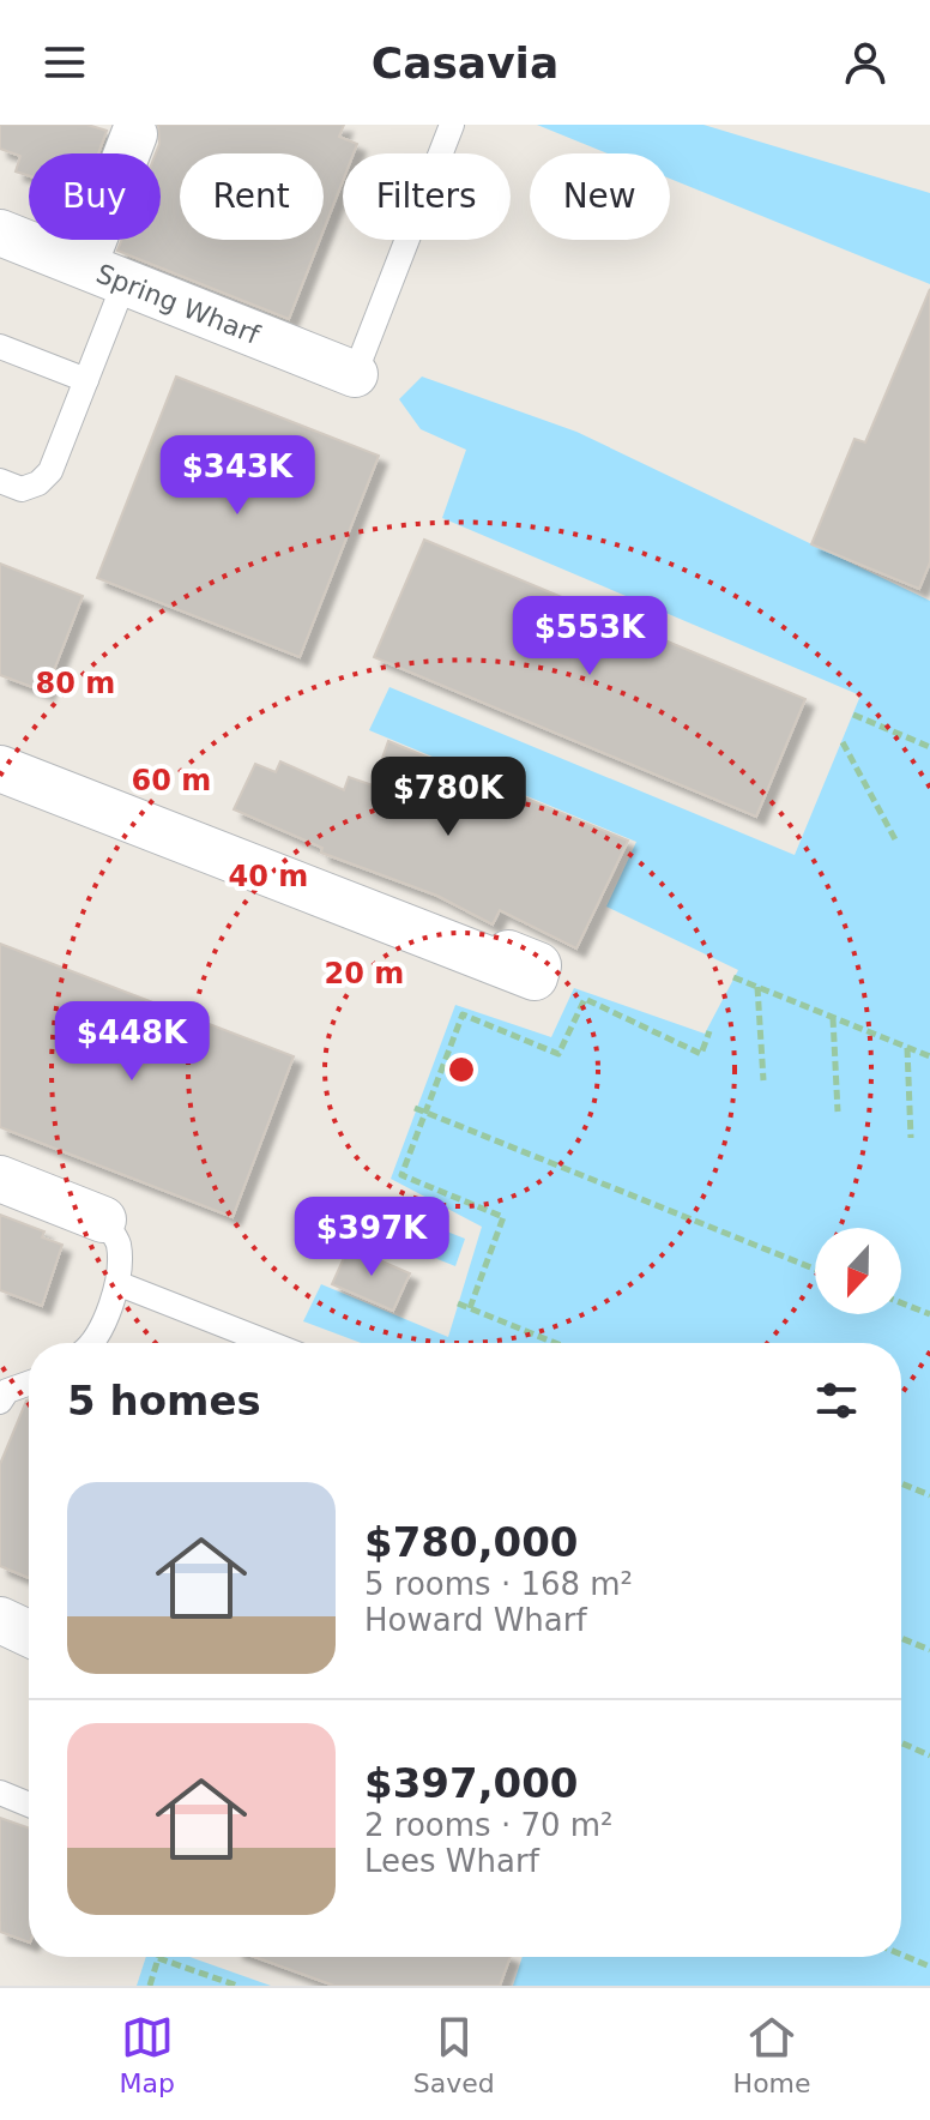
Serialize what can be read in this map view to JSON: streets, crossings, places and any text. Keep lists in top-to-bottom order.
{
  "streets": {
    "street": ["Spring Wharf"]
  },
  "north": "bottom",
  "page": {
    "header": "Casavia",
    "chip": [
      "Buy",
      "Rent",
      "Filters",
      "New"
    ],
    "price": [
      "$343K",
      "$553K",
      "$780K",
      "$448K",
      "$397K"
    ],
    "heading": "5 homes",
    "list": [
      {
        "name": "$780,000",
        "note": "5 rooms · 168 m² · Howard Wharf"
      },
      {
        "name": "$397,000",
        "note": "2 rooms · 70 m² · Lees Wharf"
      }
    ],
    "tabs": ["Map", "Saved", "Home"]
  },
  "rings": [
    "80 m",
    "60 m",
    "40 m",
    "20 m"
  ]
}
